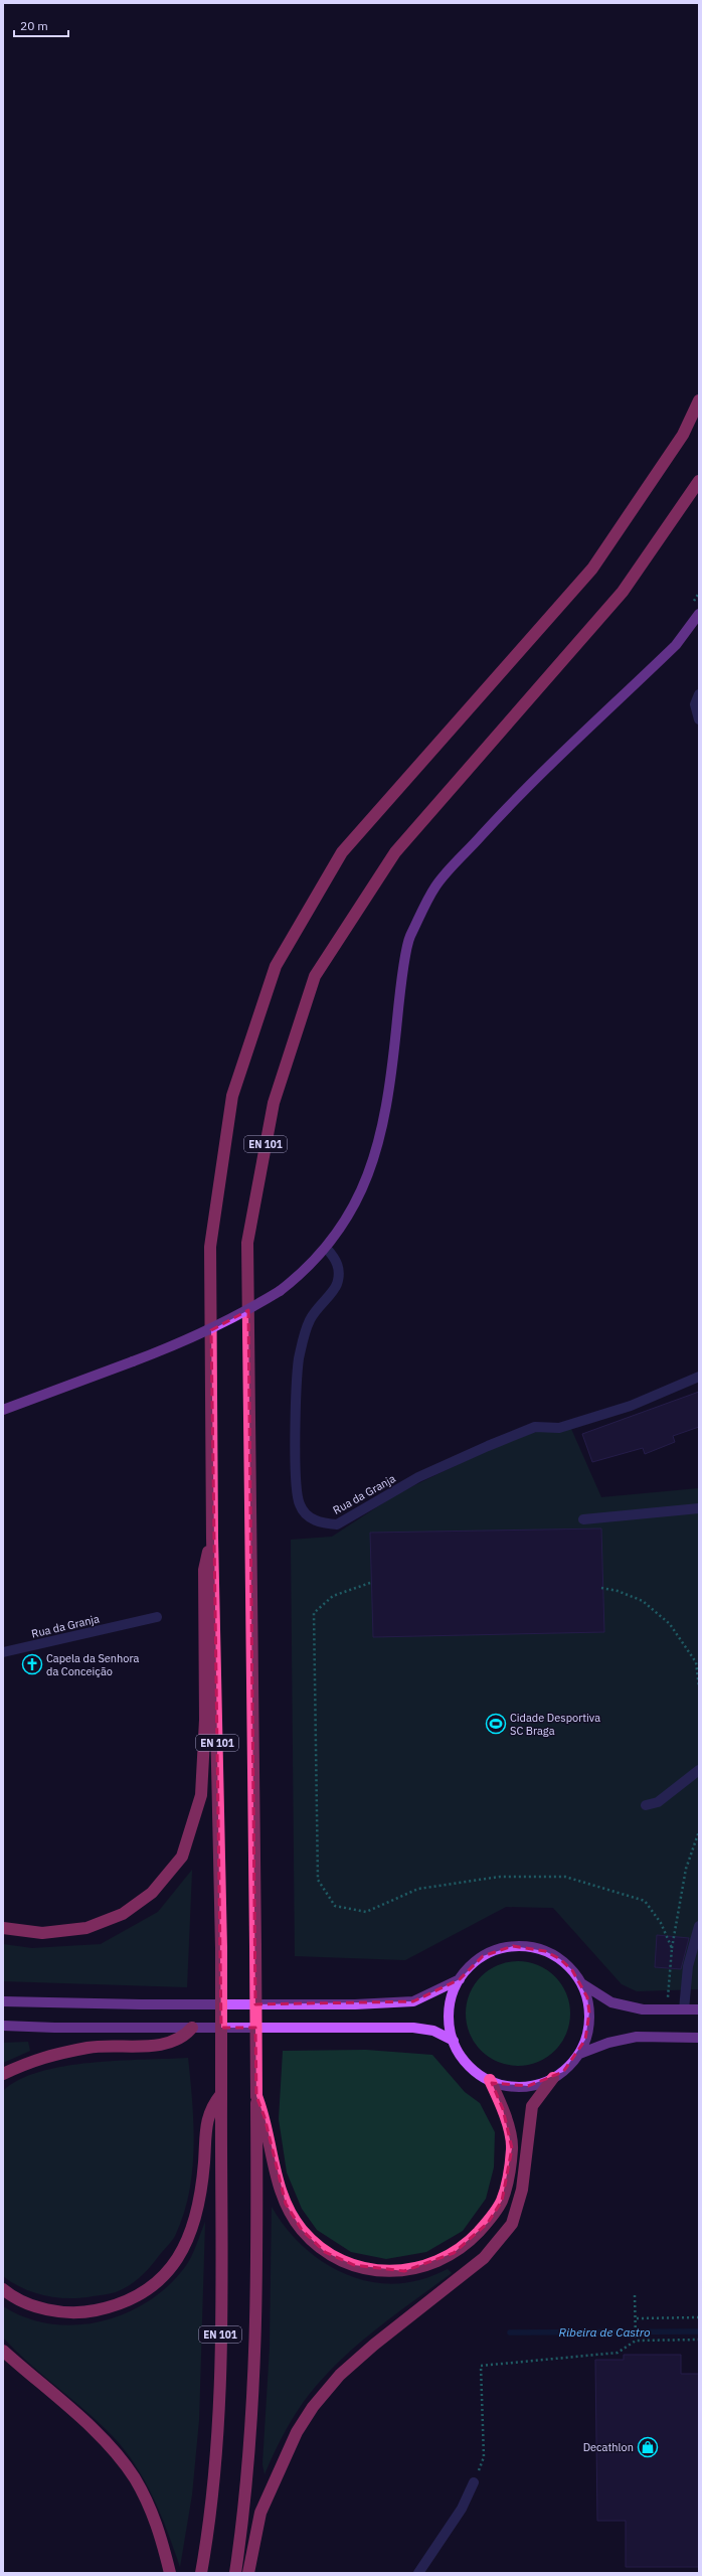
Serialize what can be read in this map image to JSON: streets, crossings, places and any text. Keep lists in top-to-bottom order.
{
  "streets": {
    "highway": ["EN 101"],
    "street": ["Rua da Granja"]
  },
  "water": ["Ribeira de Castro"],
  "places": {
    "church": ["Capela da Senhora da Conceição"],
    "sports": ["Cidade Desportiva SC Braga"],
    "shop": ["Decathlon"]
  },
  "scale_bar": "20 m"
}
